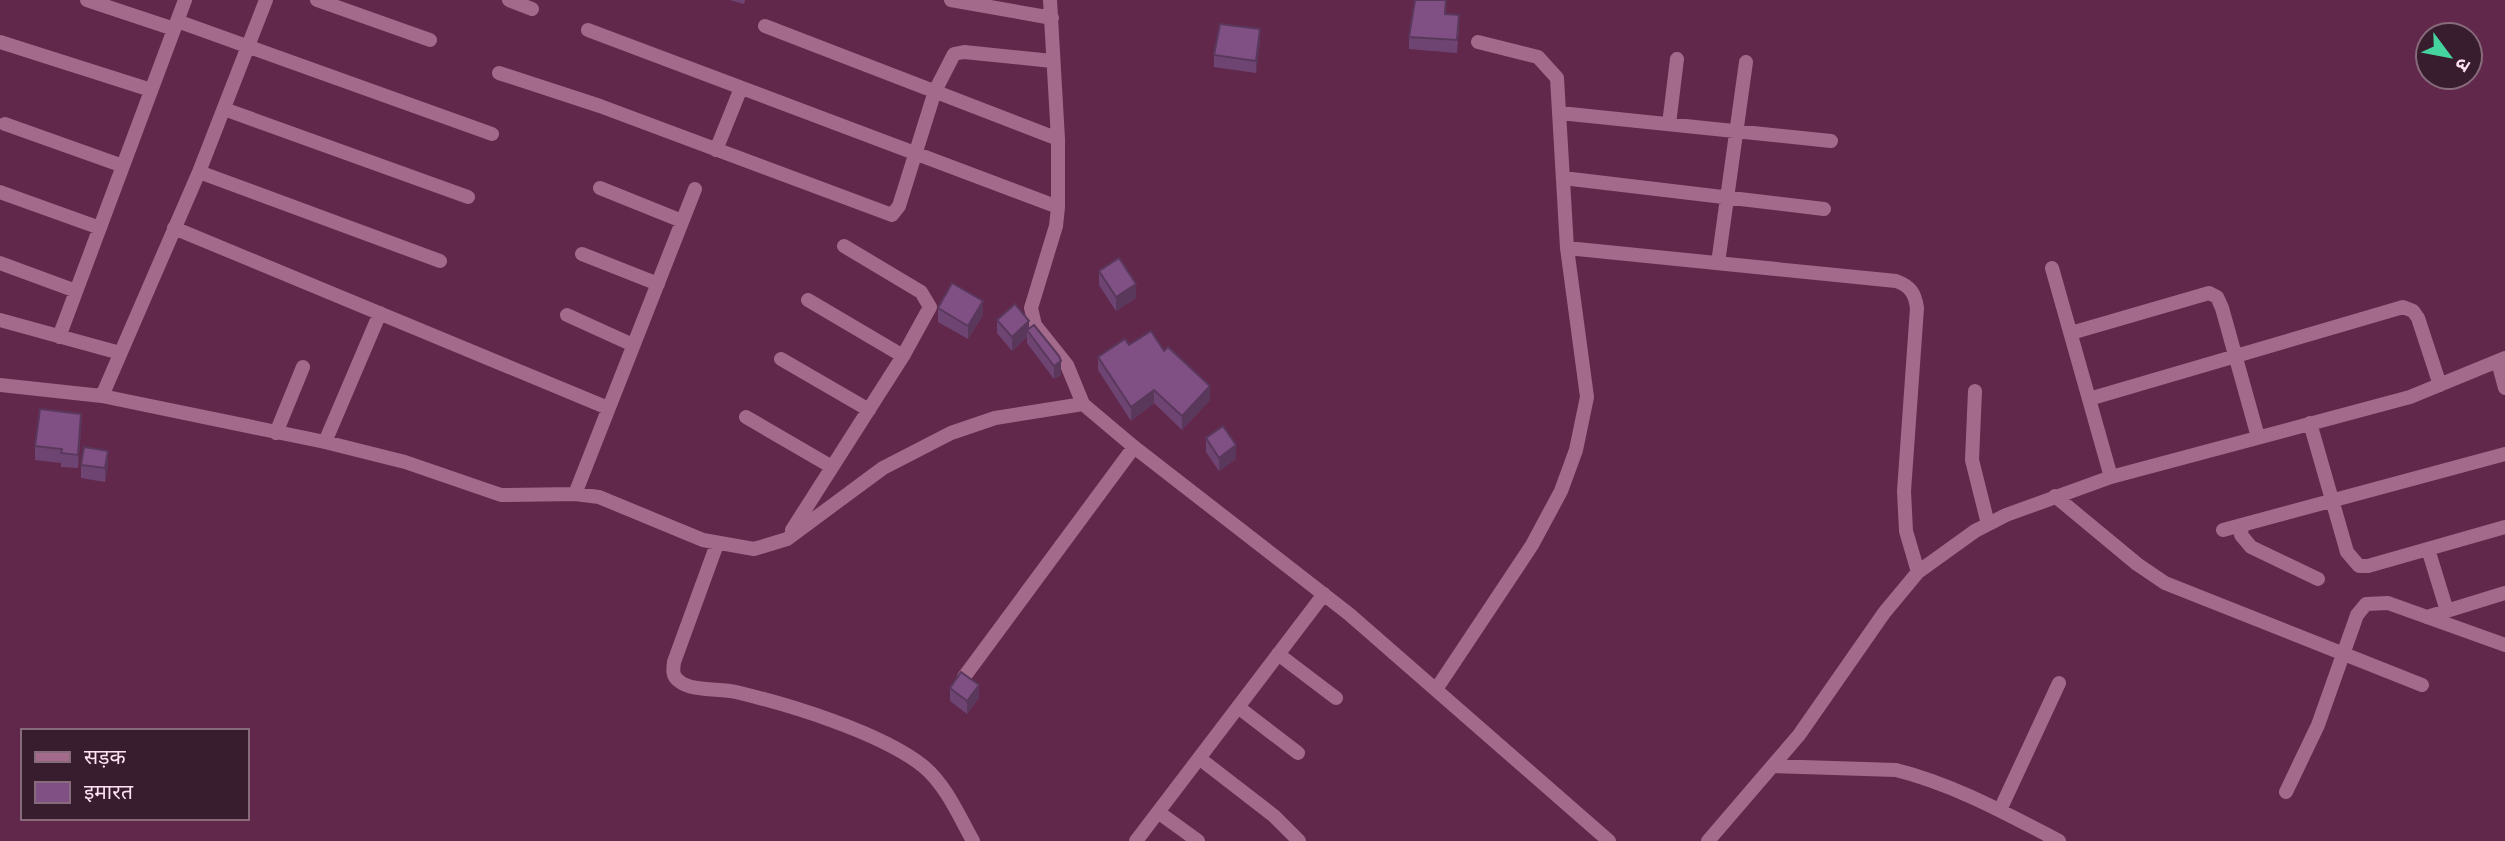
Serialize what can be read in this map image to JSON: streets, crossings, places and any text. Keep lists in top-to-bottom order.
{
  "legend": ["सड़क", "इमारत"],
  "north": "bottom right"
}
